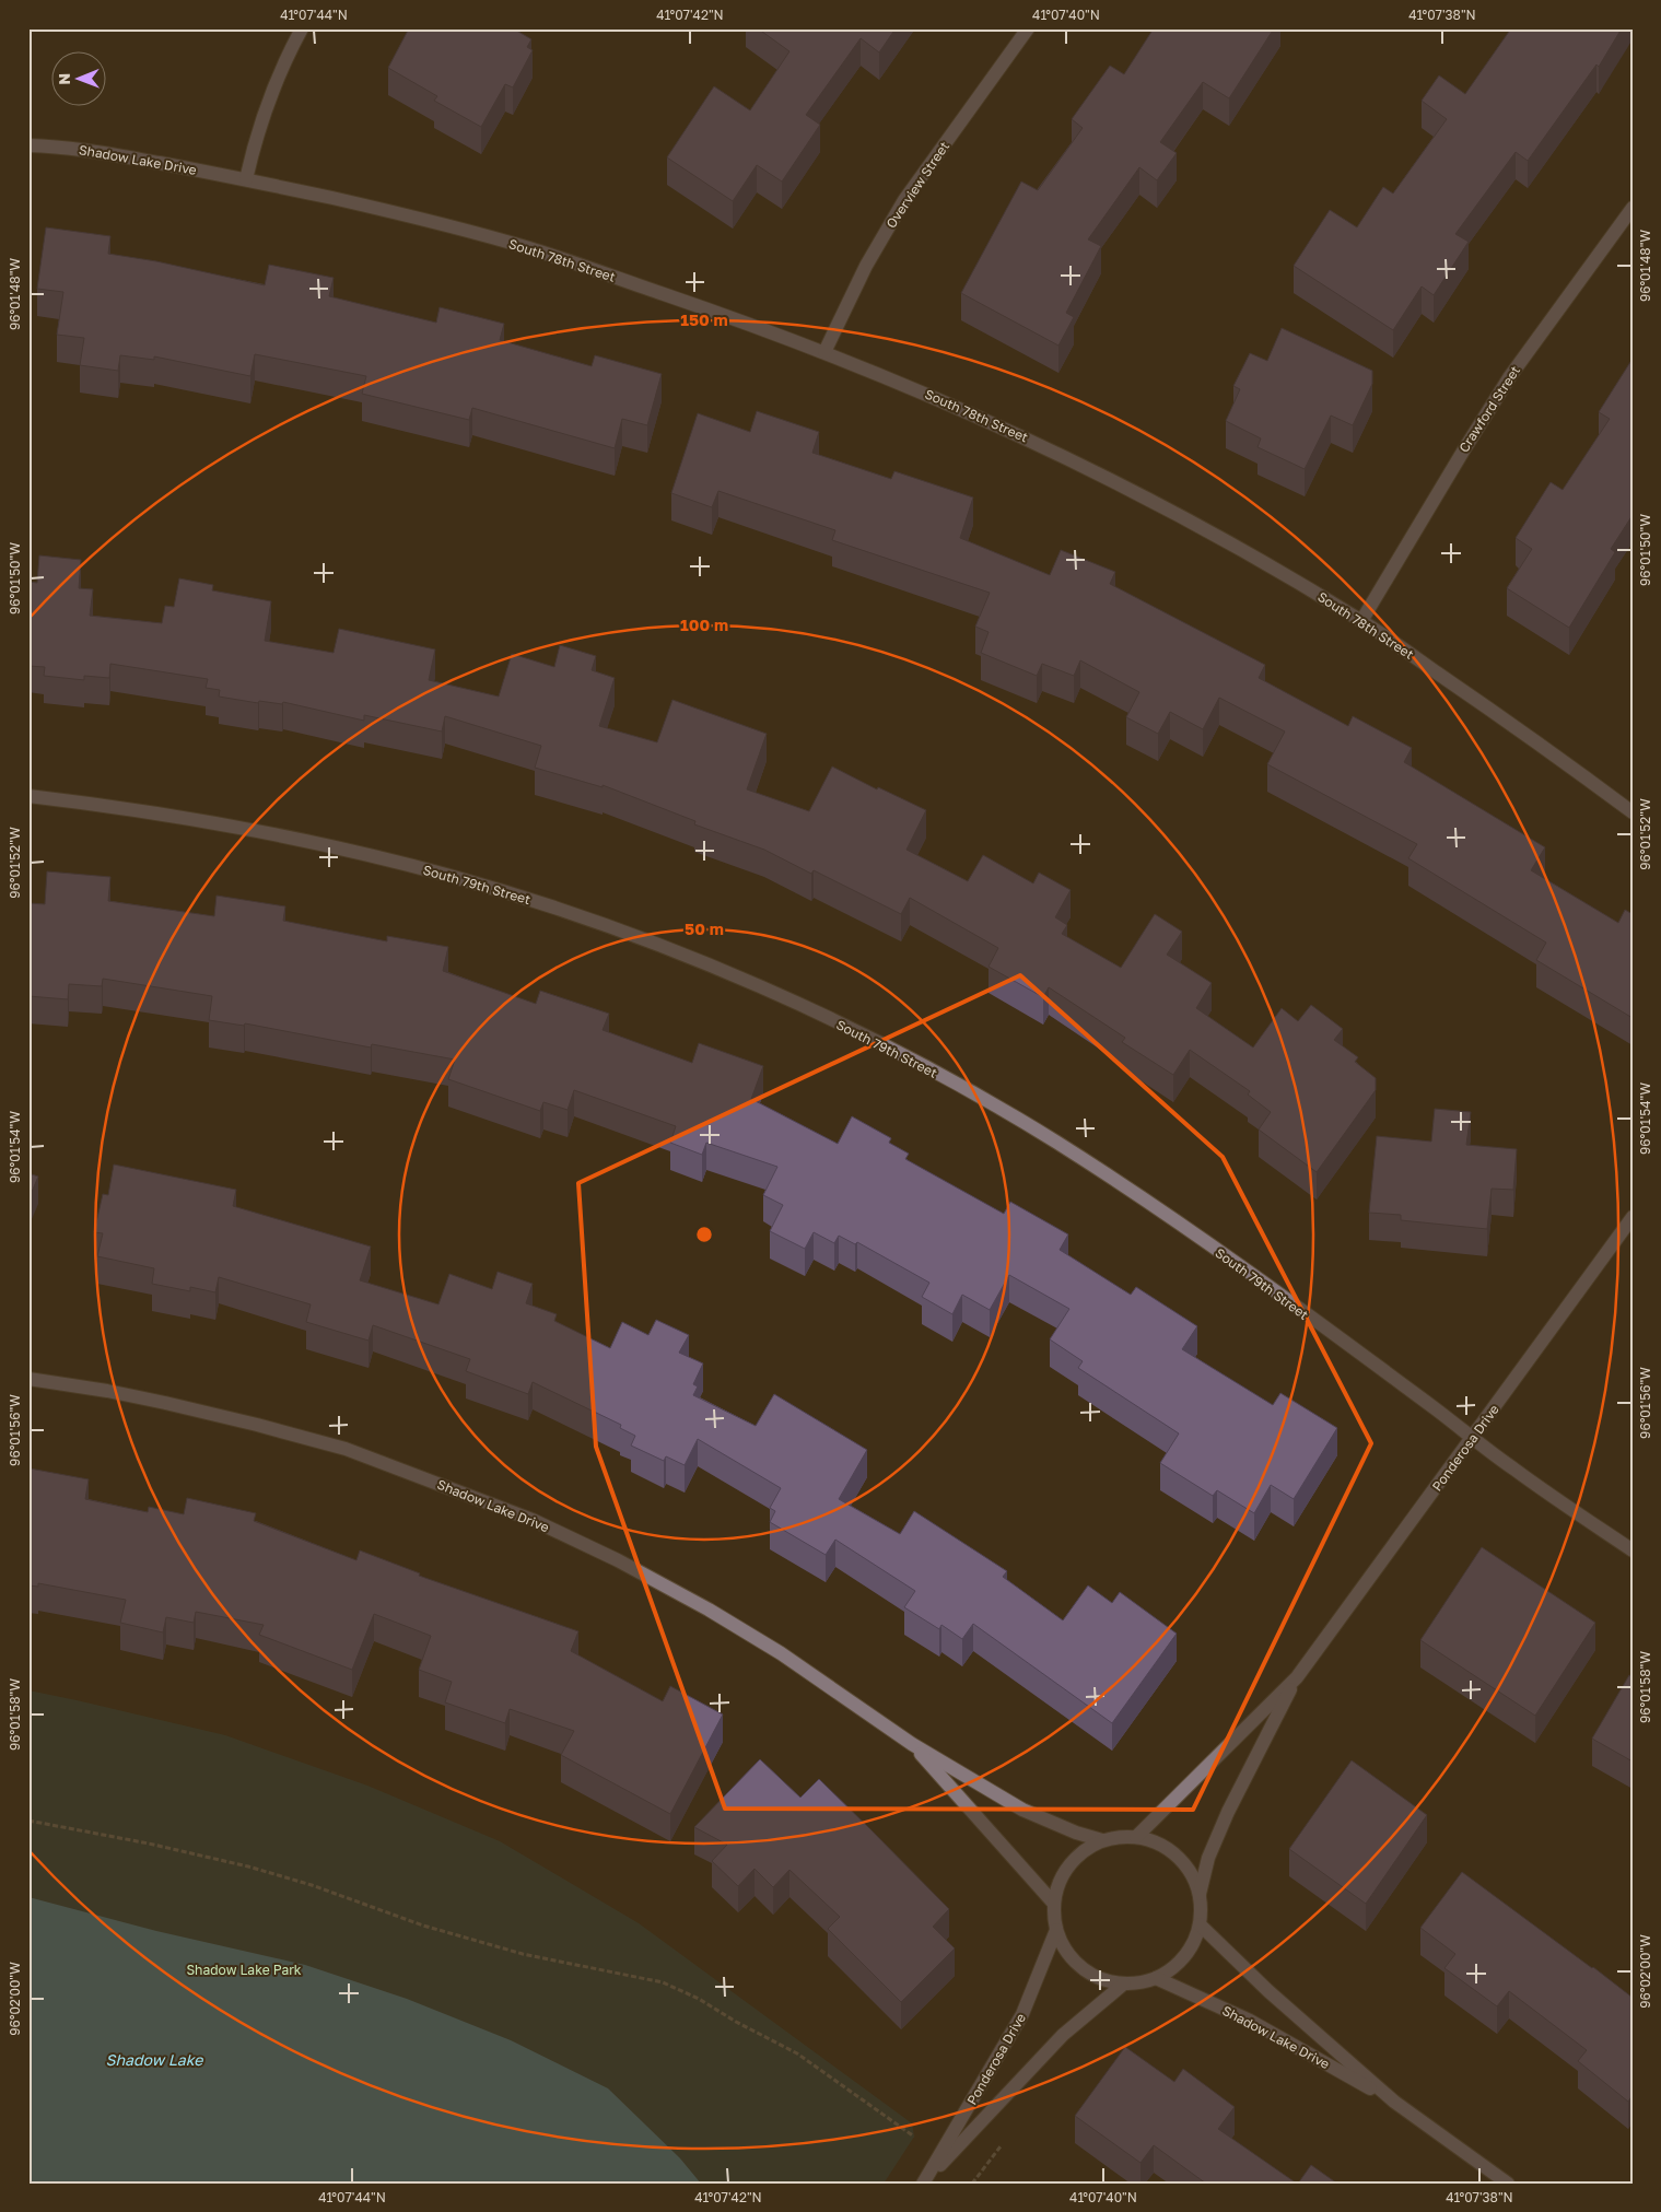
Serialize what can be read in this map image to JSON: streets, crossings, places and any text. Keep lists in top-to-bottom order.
{
  "streets": {
    "street": [
      "Shadow Lake Drive",
      "Overview Street",
      "South 78th Street",
      "Crawford Street",
      "South 79th Street",
      "Ponderosa Drive"
    ]
  },
  "crossings": [
    ["Shadow Lake Drive", "South 78th Street"],
    ["Shadow Lake Drive", "Ponderosa Drive"],
    ["Overview Street", "South 78th Street"],
    ["South 78th Street", "Crawford Street"],
    ["South 79th Street", "Ponderosa Drive"]
  ],
  "water": ["Shadow Lake"],
  "parks": ["Shadow Lake Park"],
  "north": "left",
  "coordinates": [
    "41°07'44\"N",
    "41°07'42\"N",
    "41°07'40\"N",
    "41°07'38\"N",
    "96°01'48\"W",
    "96°01'50\"W",
    "96°01'52\"W",
    "96°01'54\"W",
    "96°01'56\"W",
    "96°01'58\"W",
    "96°02'00\"W"
  ],
  "rings": ["150 m", "100 m", "50 m"]
}
